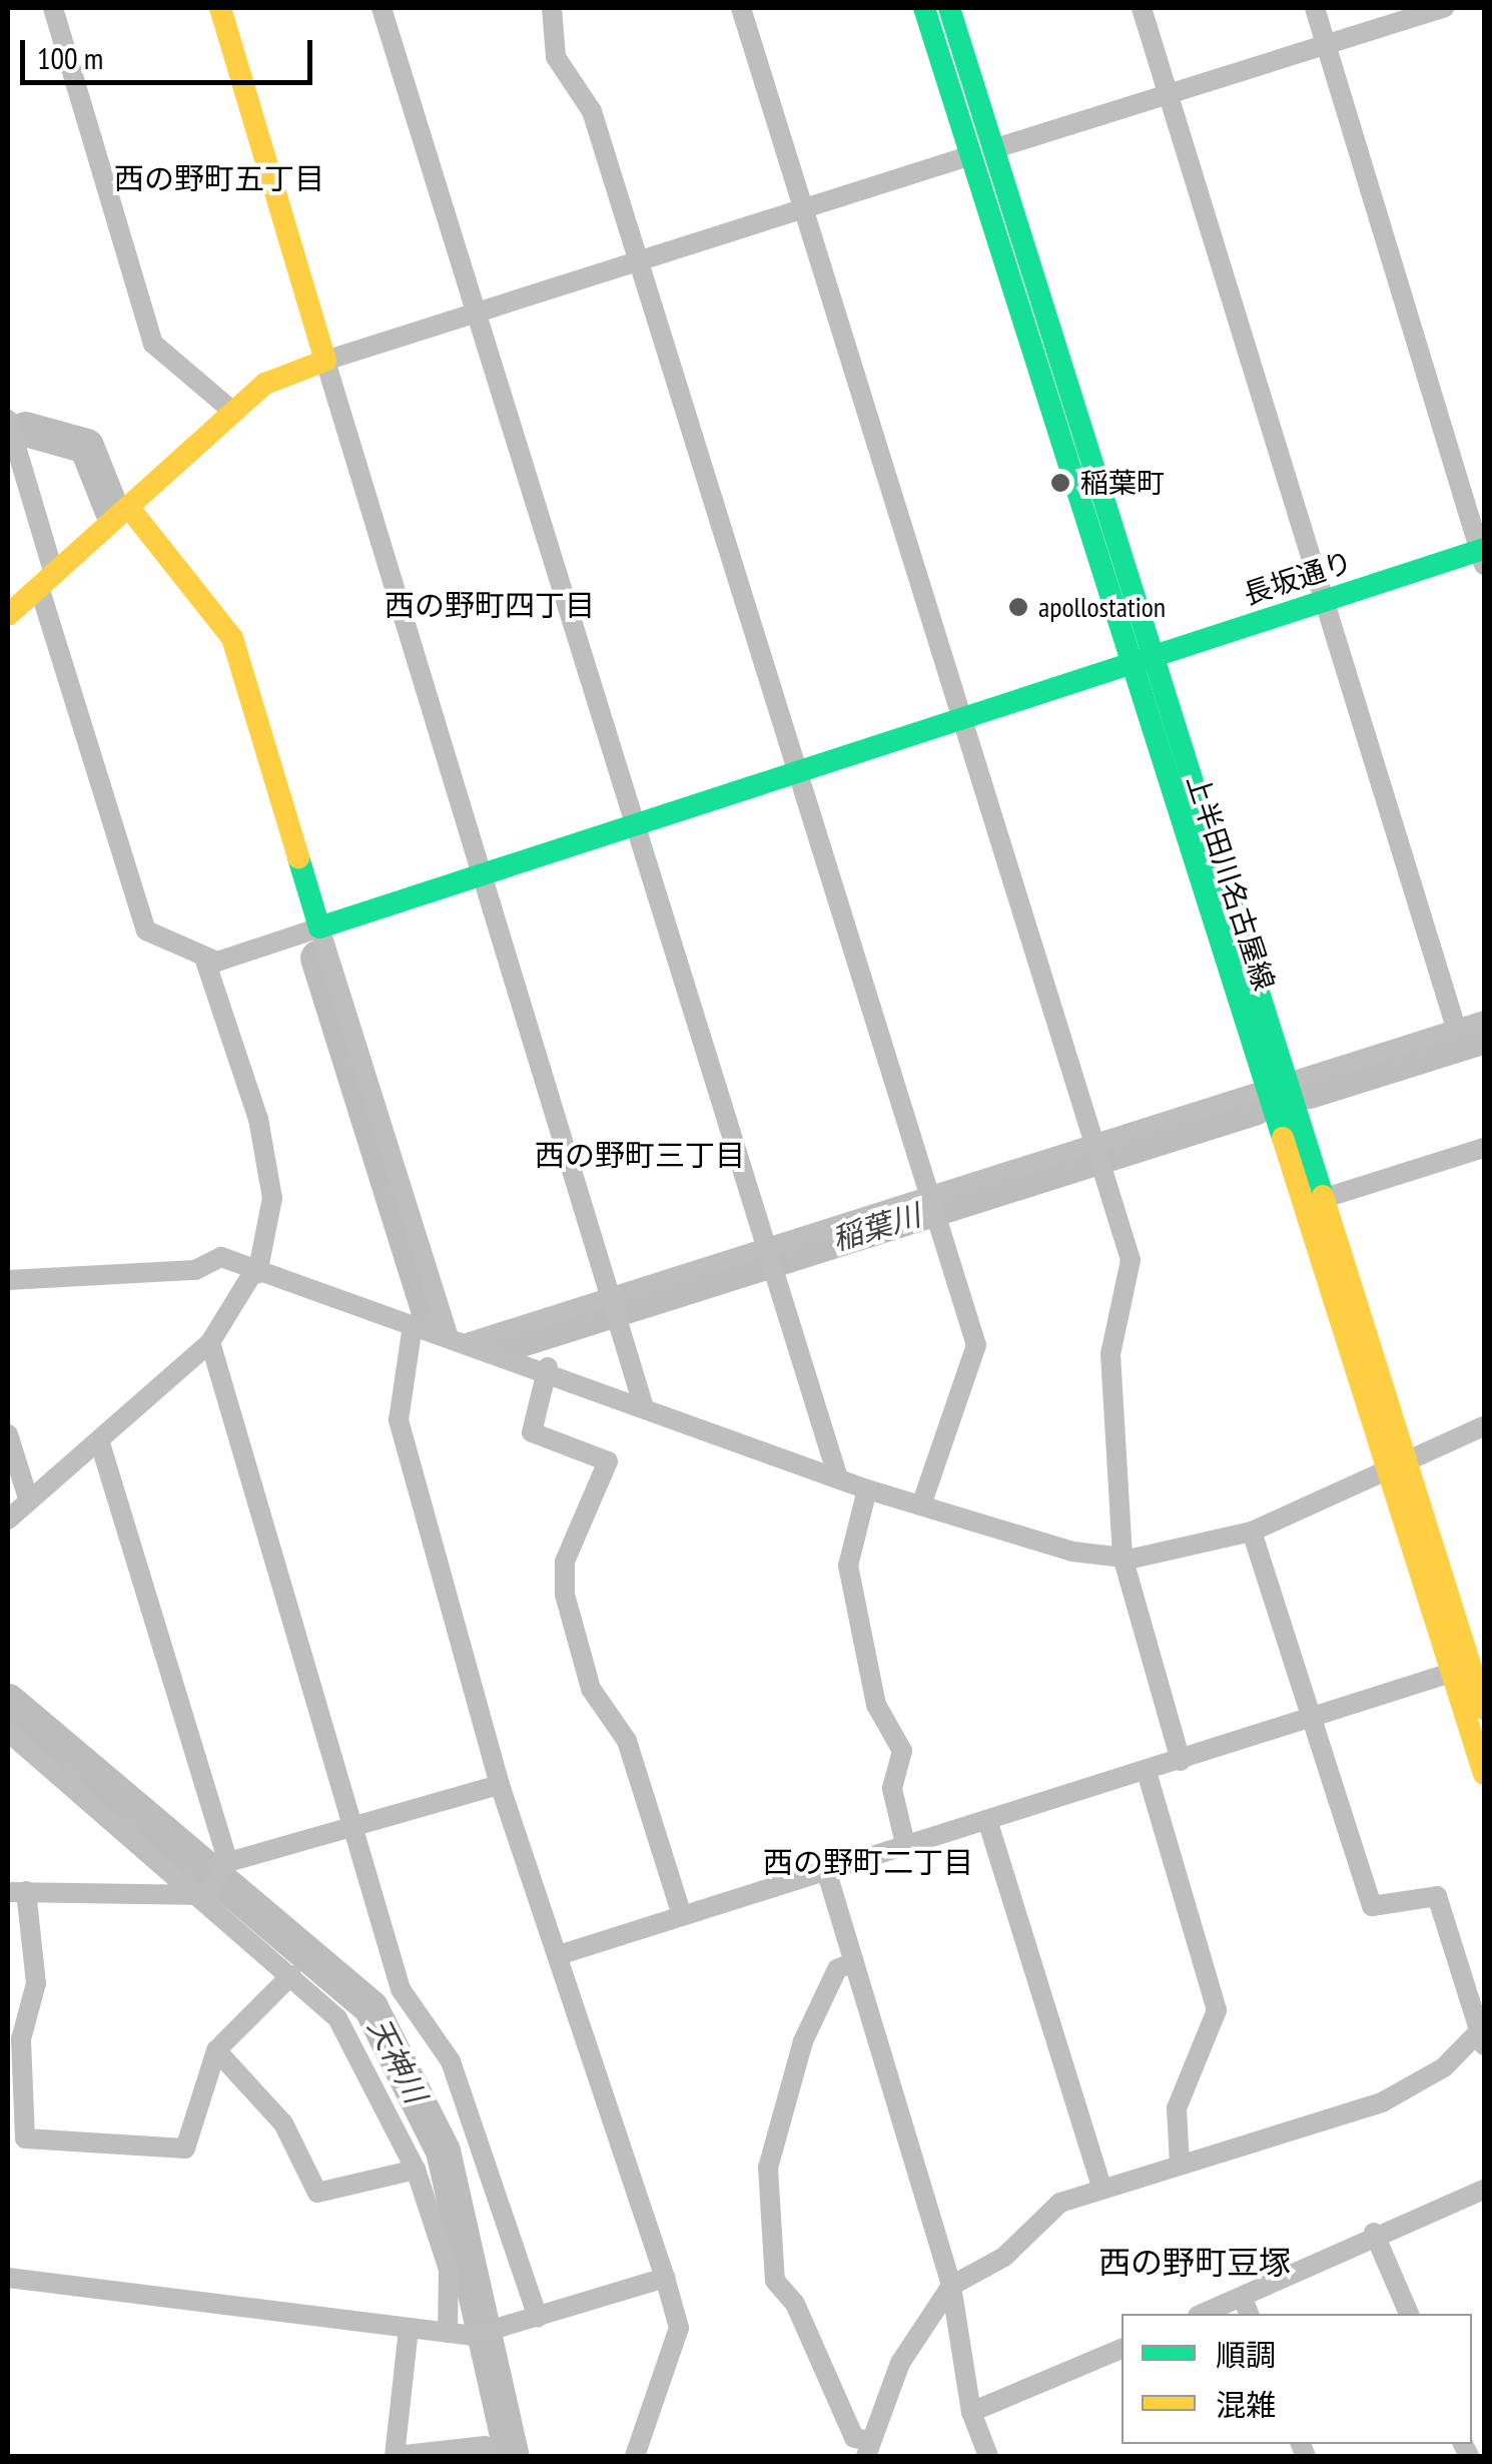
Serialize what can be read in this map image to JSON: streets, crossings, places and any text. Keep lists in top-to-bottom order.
{
  "streets": {
    "main road": ["長坂通り", "上半田川名古屋線"]
  },
  "crossings": [
    ["長坂通り", "上半田川名古屋線"]
  ],
  "districts": [
    "西の野町五丁目",
    "西の野町四丁目",
    "西の野町三丁目",
    "西の野町二丁目",
    "西の野町豆塚"
  ],
  "water": ["稲葉川", "天神川"],
  "places": ["稲葉町", "apollostation"],
  "legend": ["順調", "混雑"],
  "scale_bar": "100 m"
}
